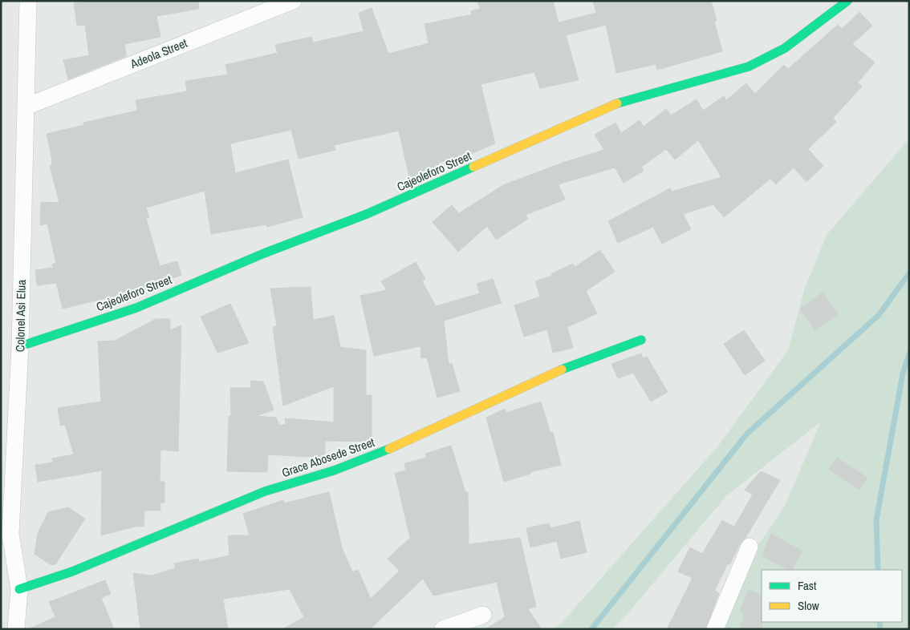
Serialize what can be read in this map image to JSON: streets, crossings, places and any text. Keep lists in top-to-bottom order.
{
  "streets": {
    "street": [
      "Adeola Street",
      "Cajeoleforo Street",
      "Colonel Asi Elua",
      "Grace Abosede Street"
    ]
  },
  "crossings": [
    ["Adeola Street", "Colonel Asi Elua"],
    ["Cajeoleforo Street", "Colonel Asi Elua"],
    ["Colonel Asi Elua", "Grace Abosede Street"]
  ],
  "legend": ["Fast", "Slow"]
}
